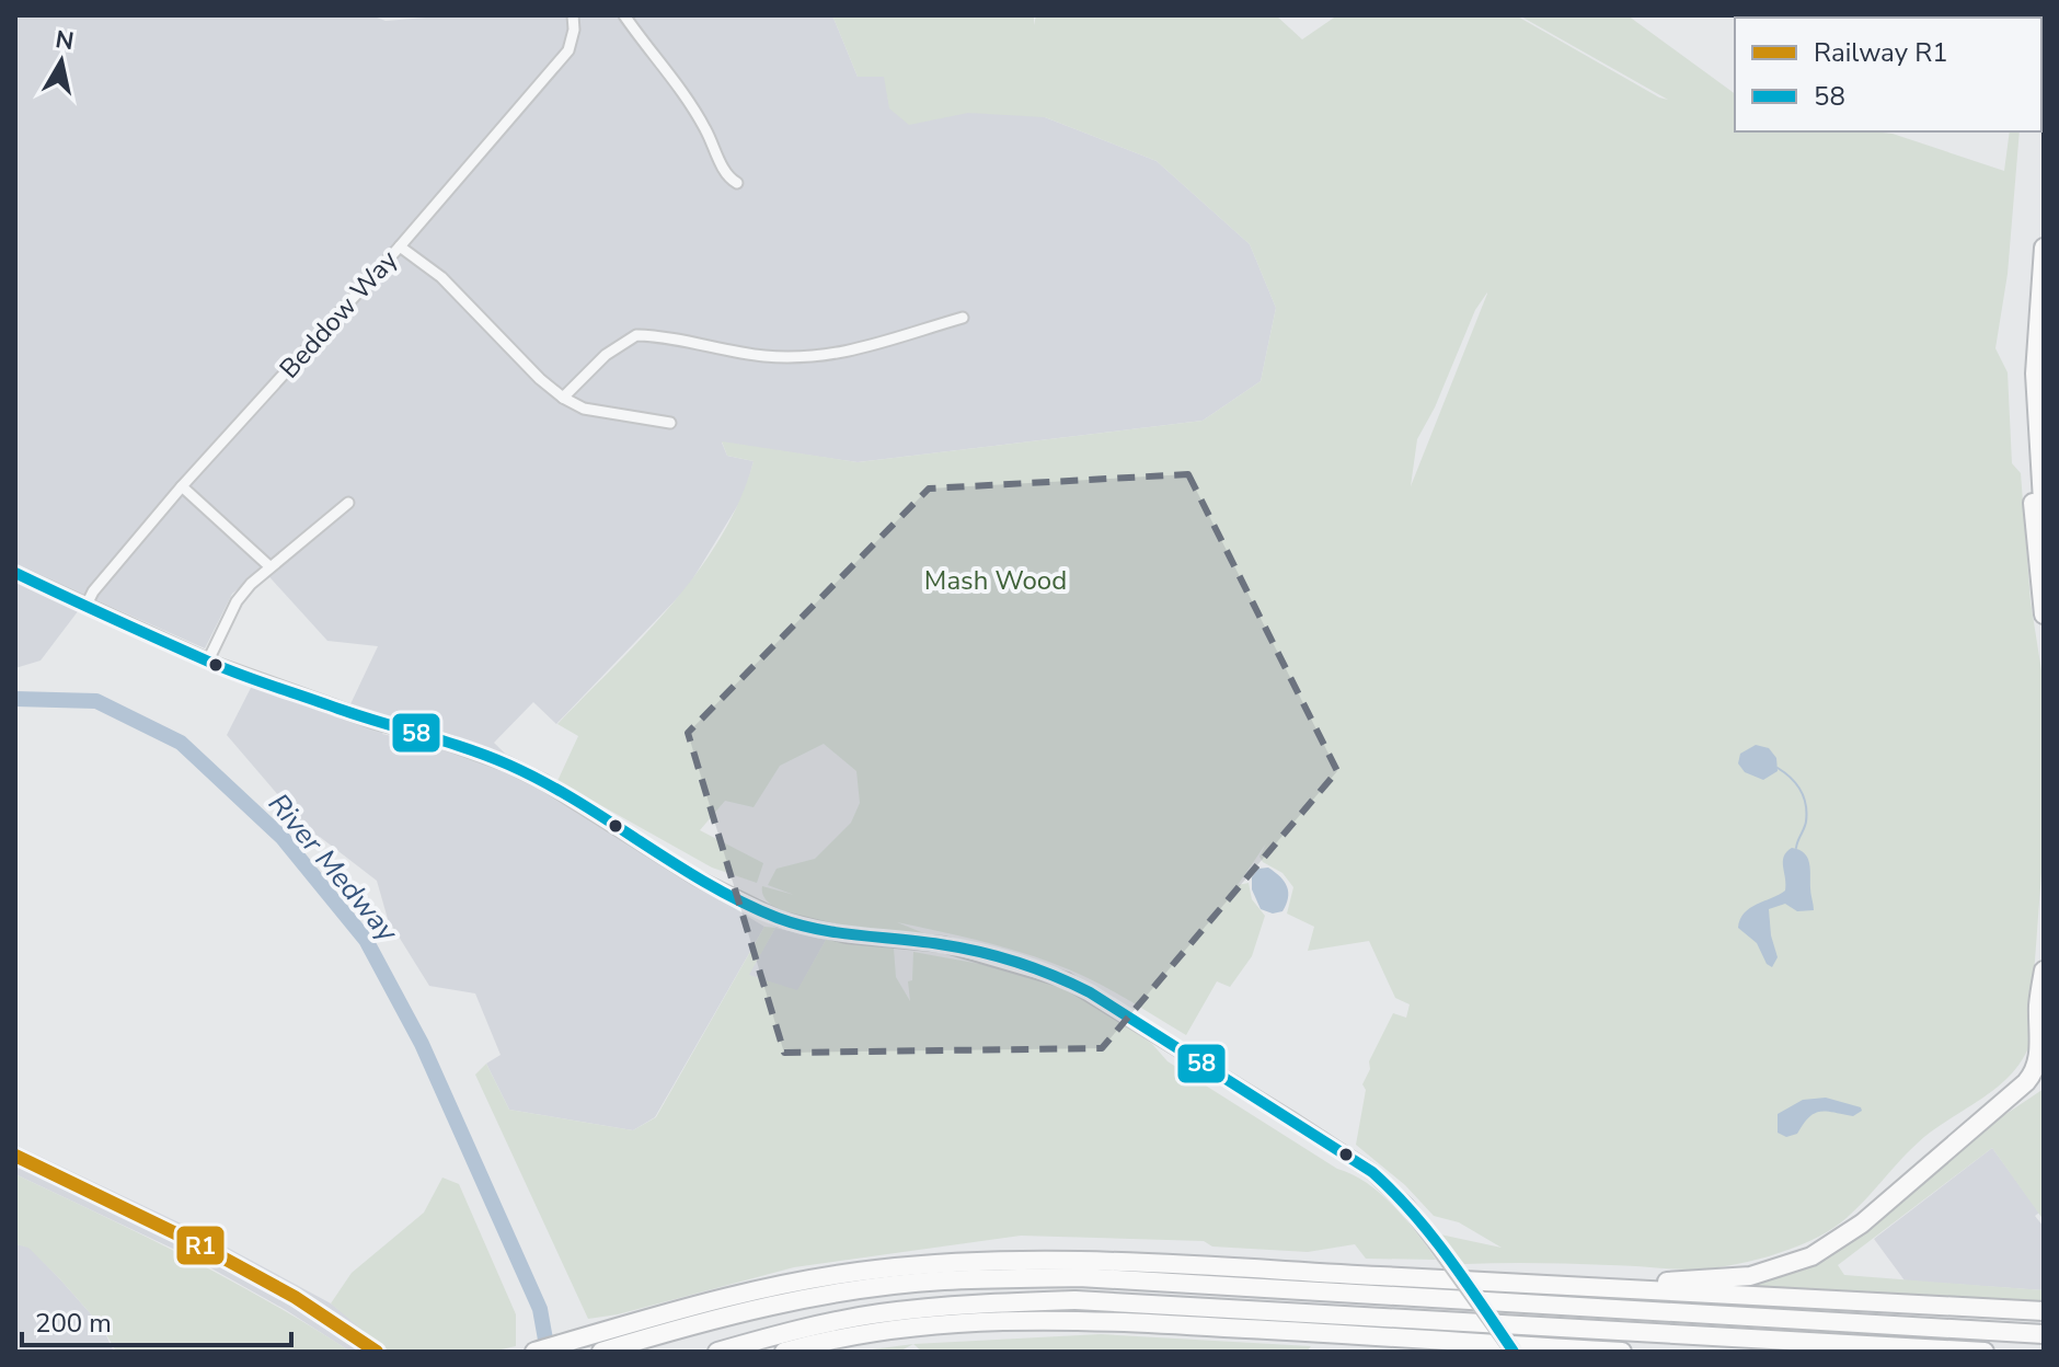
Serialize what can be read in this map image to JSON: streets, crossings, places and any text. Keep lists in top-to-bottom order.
{
  "streets": {
    "street": ["Beddow Way"]
  },
  "water": ["River Medway"],
  "parks": ["Mash Wood"],
  "lines": ["transit line 58", "rail line R1"],
  "legend": ["Railway R1", "58"],
  "scale_bar": "200 m",
  "north": "top"
}
